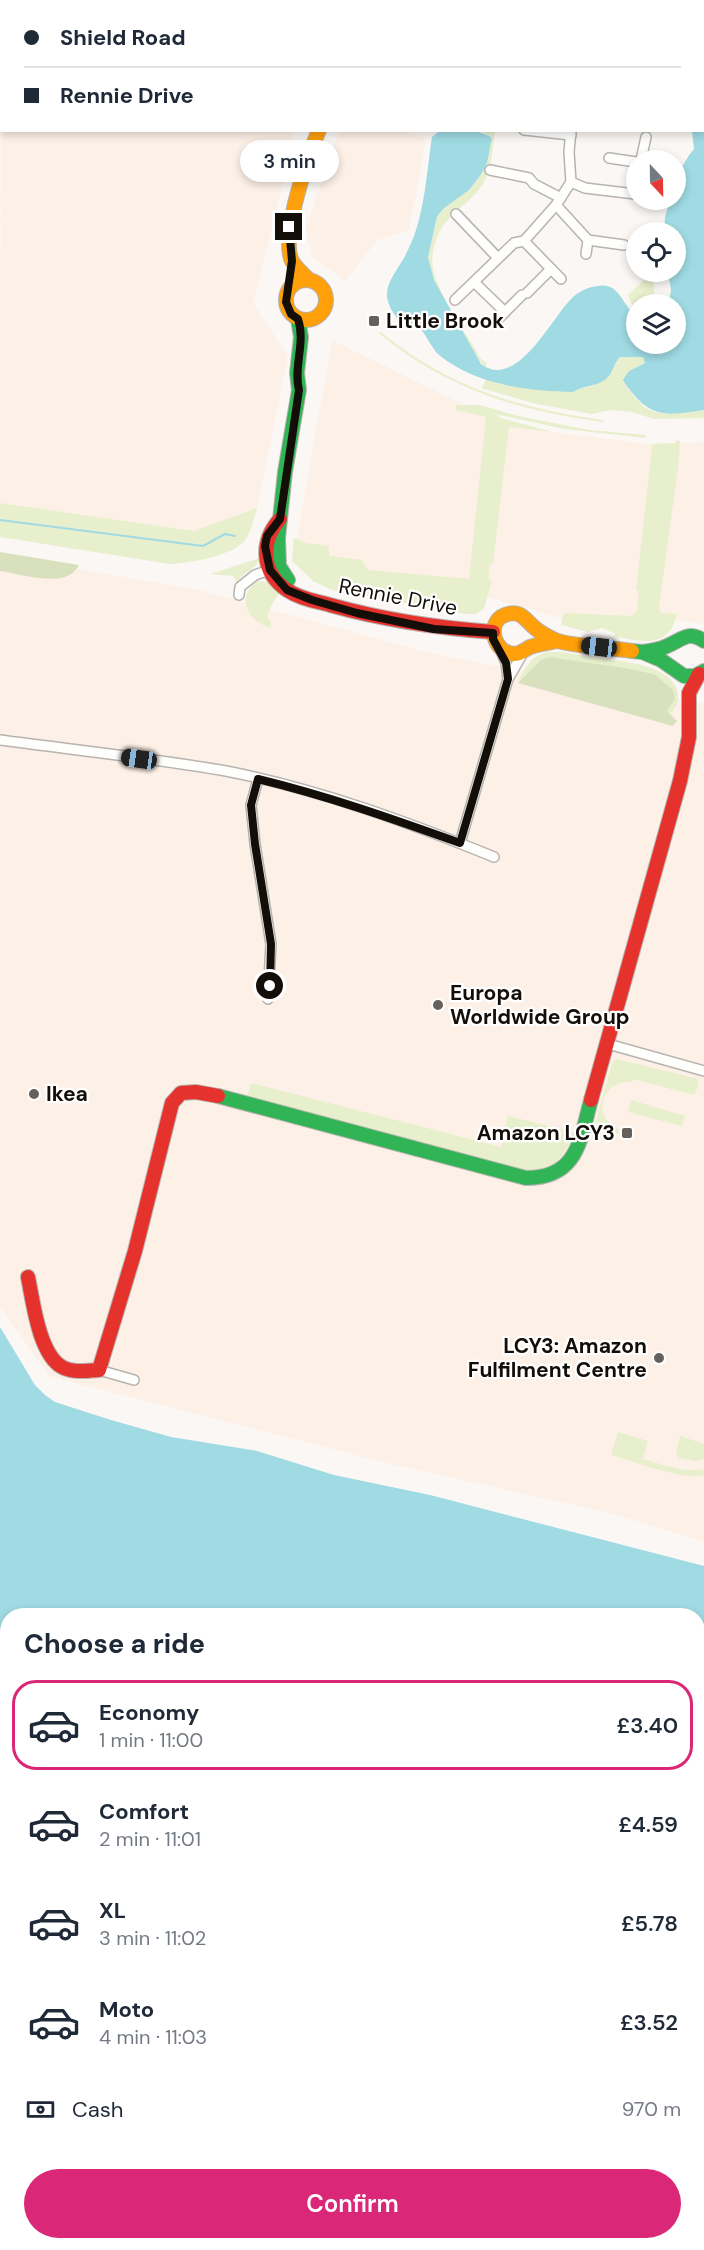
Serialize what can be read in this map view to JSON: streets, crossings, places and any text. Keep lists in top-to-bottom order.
{
  "streets": {
    "street": ["Rennie Drive"]
  },
  "places": {
    "transit": ["Little Brook", "Amazon LCY3"],
    "other": ["Europa Worldwide Group", "Ikea", "LCY3: Amazon Fulfilment Centre"]
  },
  "north": "bottom",
  "page": {
    "banner": ["Shield Road", "Rennie Drive"],
    "bubble": "3 min",
    "heading": "Choose a ride",
    "list": [
      {
        "name": "Economy",
        "note": "1 min · 11:00",
        "value": "£3.40"
      },
      {
        "name": "Comfort",
        "note": "2 min · 11:01",
        "value": "£4.59"
      },
      {
        "name": "XL",
        "note": "3 min · 11:02",
        "value": "£5.78"
      },
      {
        "name": "Moto",
        "note": "4 min · 11:03",
        "value": "£3.52"
      }
    ],
    "pay": ["Cash", "970 m"],
    "buttons": "Confirm"
  }
}
